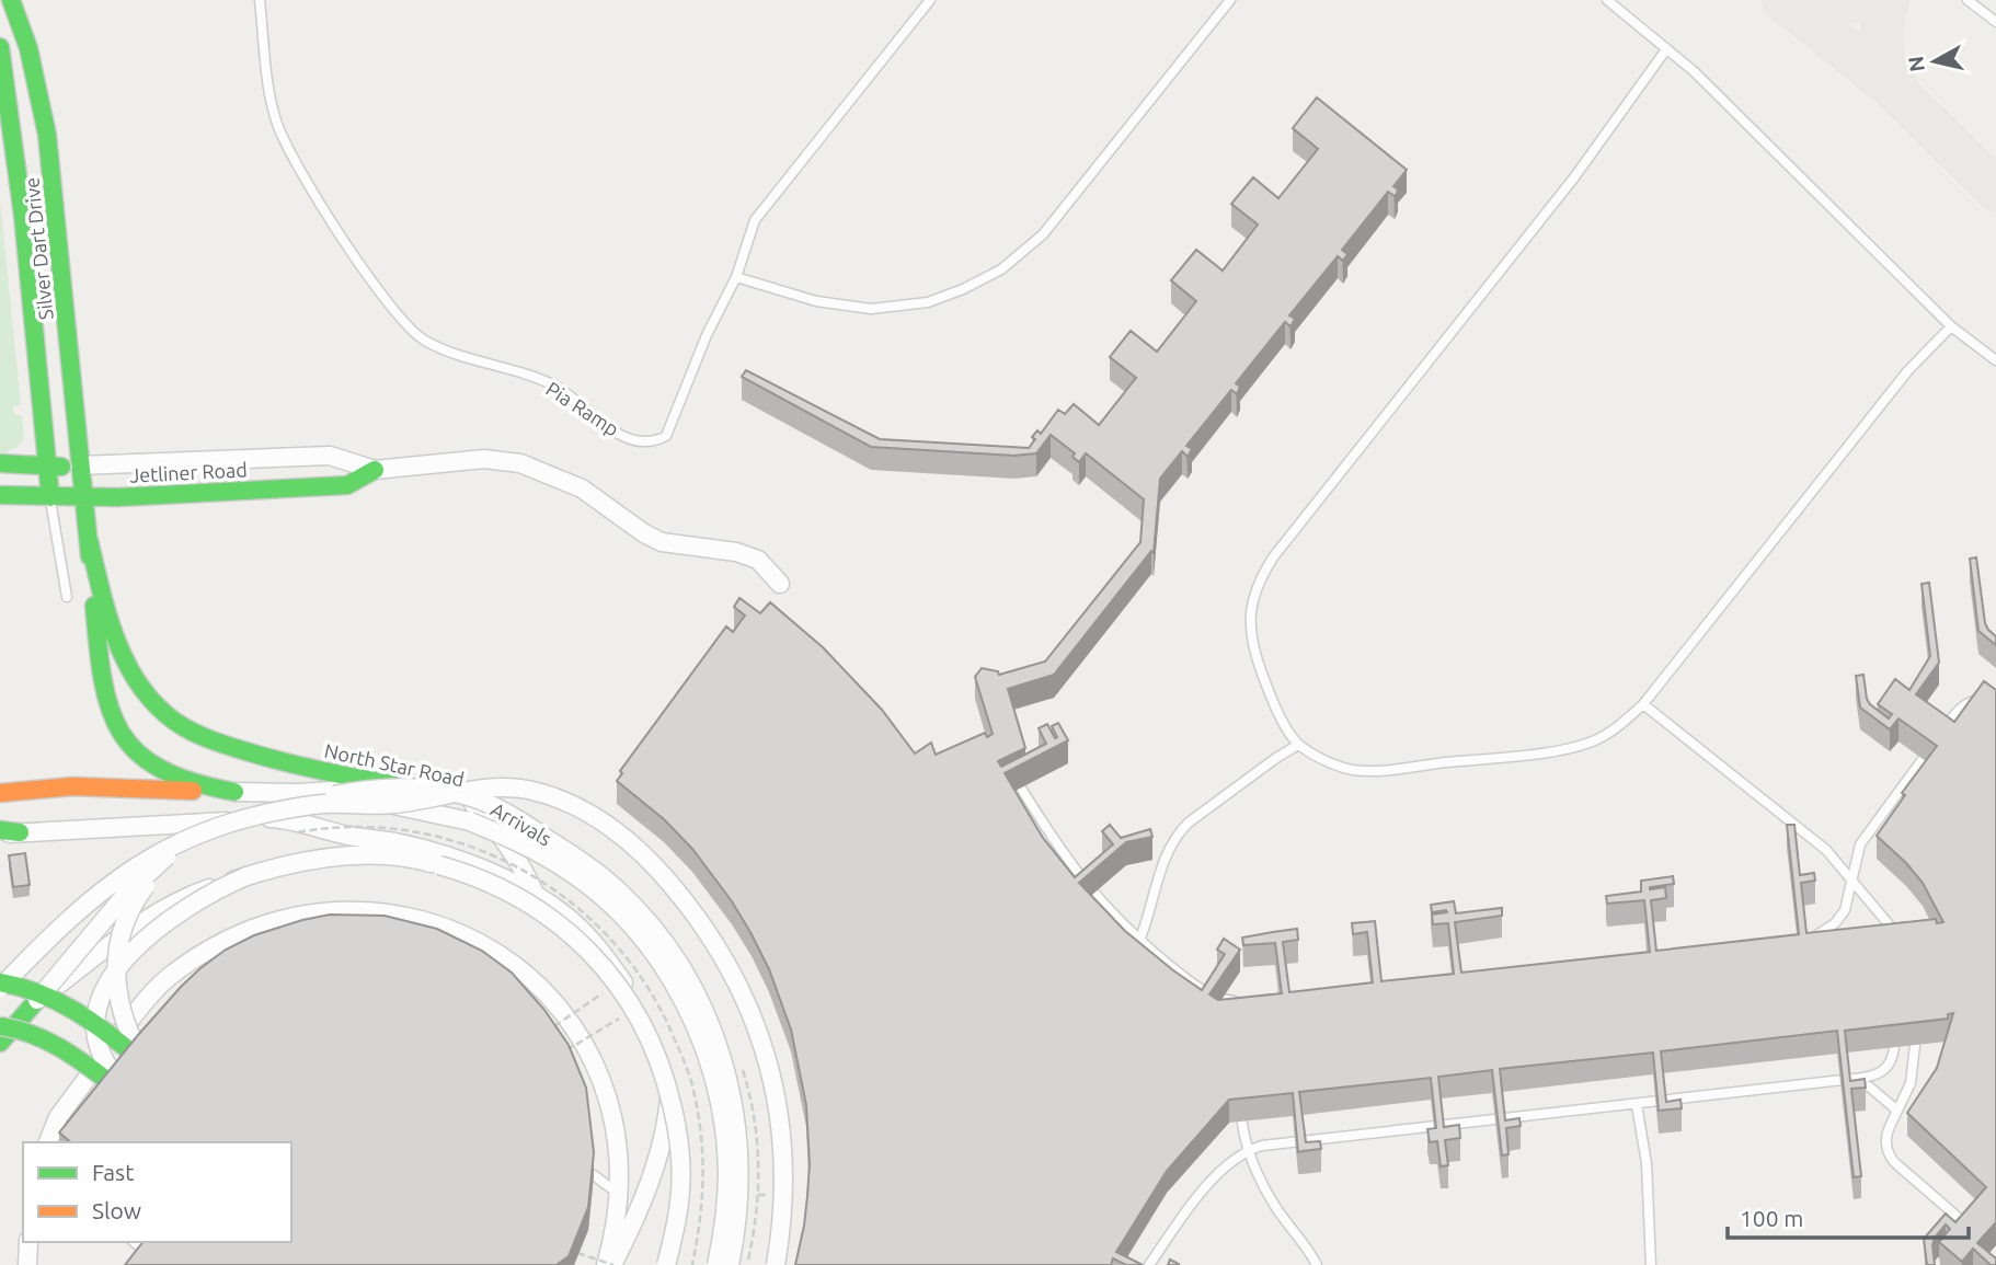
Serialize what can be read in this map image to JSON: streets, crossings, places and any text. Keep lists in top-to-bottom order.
{
  "streets": {
    "main road": ["Silver Dart Drive", "Jetliner Road", "North Star Road"],
    "street": ["Arrivals"],
    "lane": ["Pia Ramp"]
  },
  "crossings": [
    ["Silver Dart Drive", "Jetliner Road"],
    ["Silver Dart Drive", "North Star Road"],
    ["North Star Road", "Arrivals"]
  ],
  "legend": ["Fast", "Slow"],
  "scale_bar": "100 m",
  "north": "left"
}
